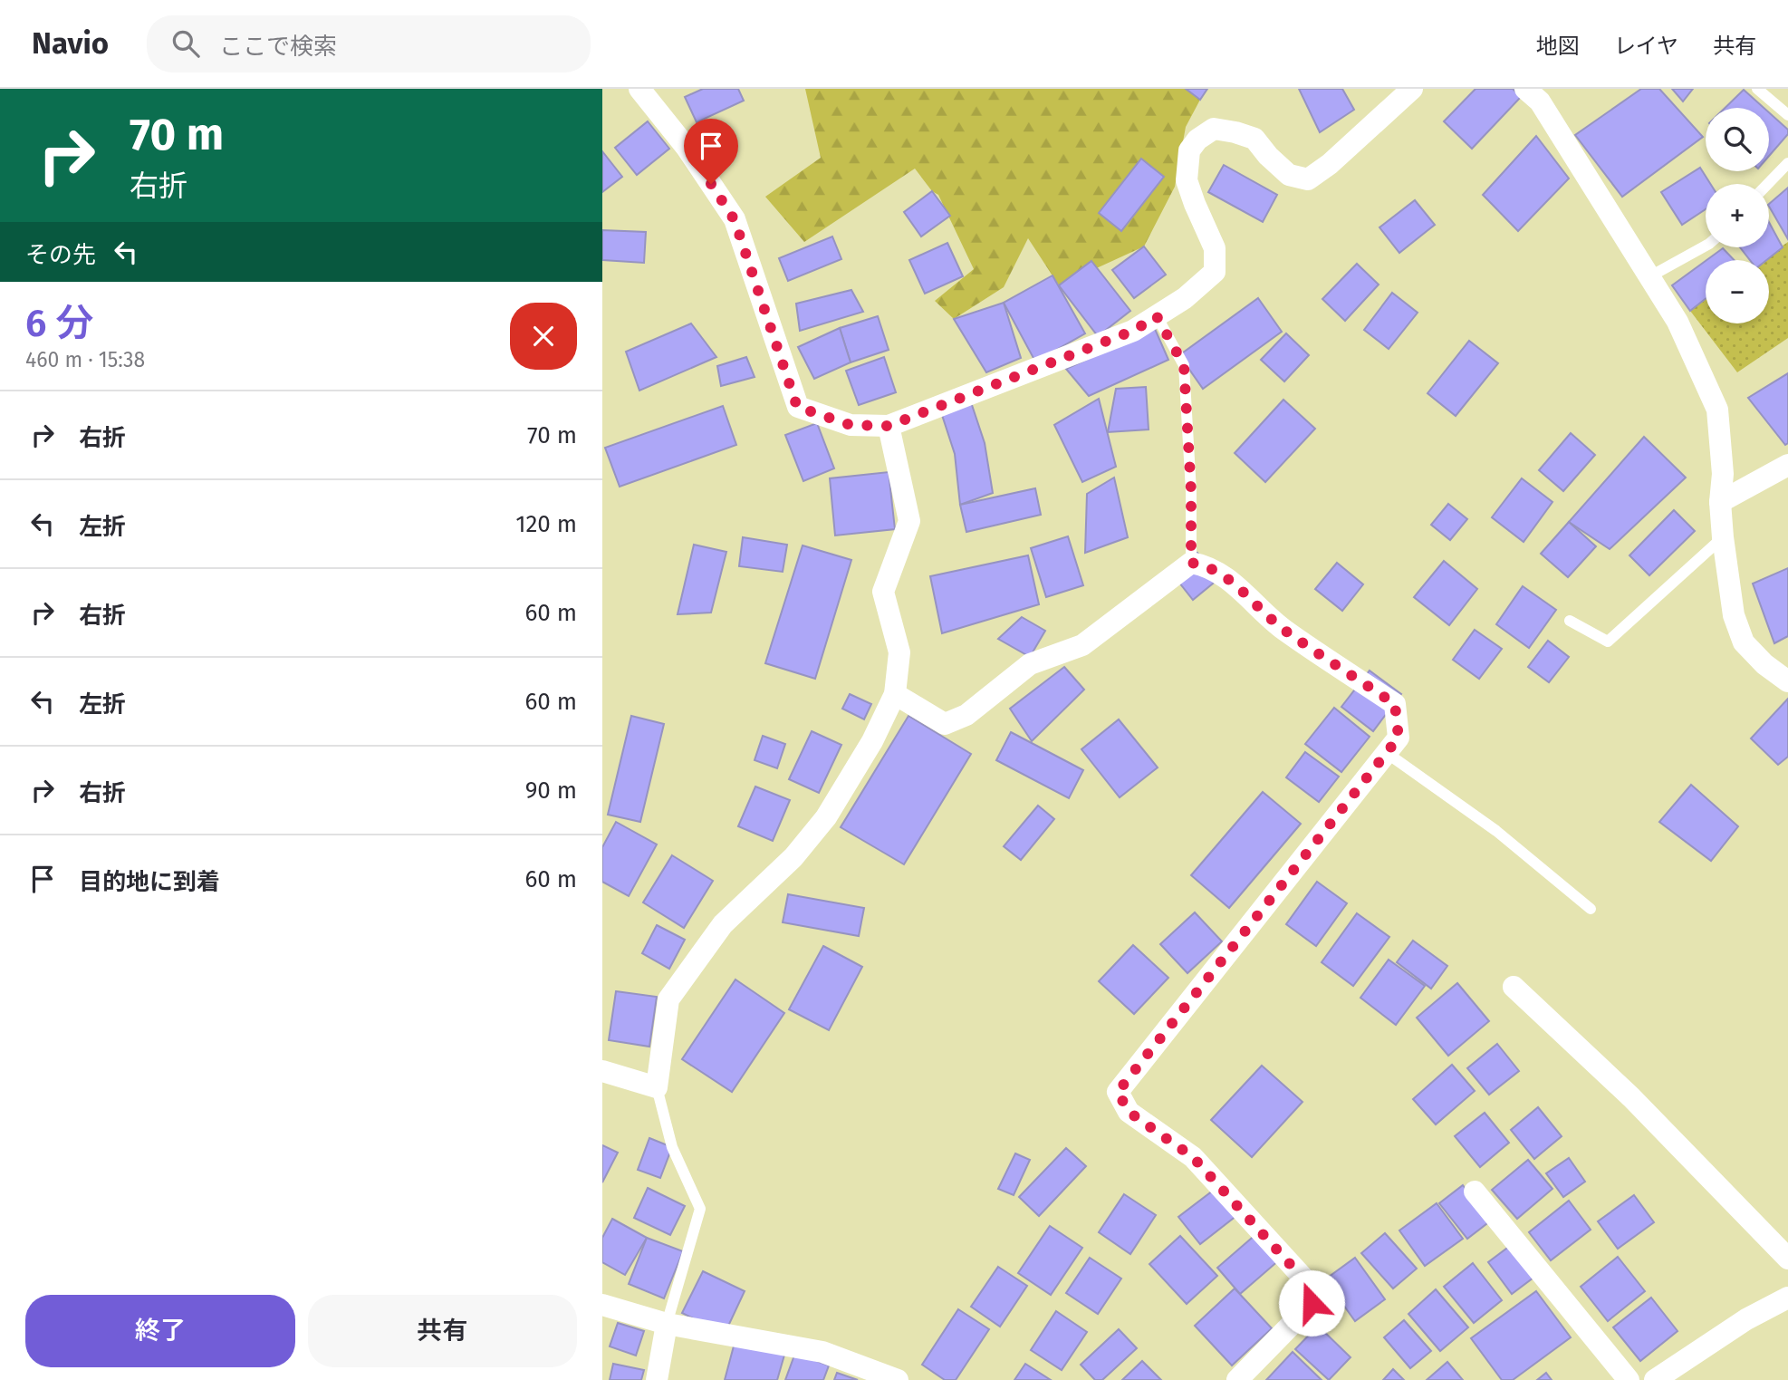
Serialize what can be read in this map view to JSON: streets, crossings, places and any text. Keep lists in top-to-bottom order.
{
  "page": {
    "header": "Navio",
    "search": "ここで検索",
    "nav": ["地図", "レイヤ", "共有"],
    "turn": ["70 m", "右折"],
    "map_buttons": ["+", "−"],
    "then": "その先",
    "heading": ["6 分", "460 m · 15:38"],
    "list": [
      {
        "name": "右折",
        "value": "70 m"
      },
      {
        "name": "左折",
        "value": "120 m"
      },
      {
        "name": "右折",
        "value": "60 m"
      },
      {
        "name": "左折",
        "value": "60 m"
      },
      {
        "name": "右折",
        "value": "90 m"
      },
      {
        "name": "目的地に到着",
        "value": "60 m"
      }
    ],
    "buttons": ["終了", "共有"]
  }
}
